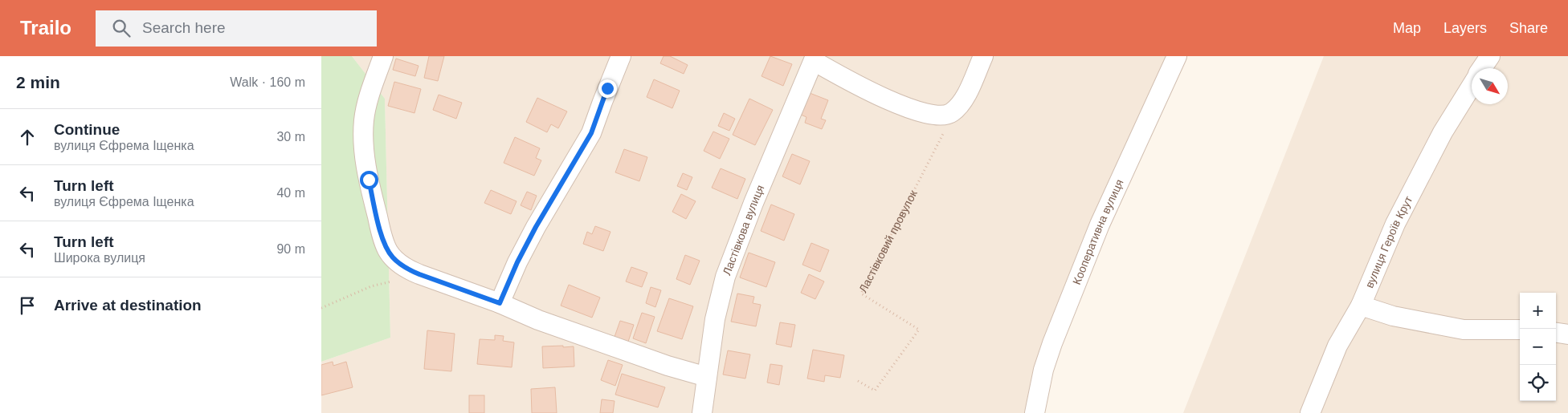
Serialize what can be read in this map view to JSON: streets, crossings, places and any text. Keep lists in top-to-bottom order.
{
  "streets": {
    "street": ["Ластівкова вулиця", "Кооперативна вулиця", "вулиця Героїв Крут"],
    "path": ["Ластівковий провулок"]
  },
  "north": "bottom right",
  "page": {
    "header": "Trailo",
    "search": "Search here",
    "nav": ["Map", "Layers", "Share"],
    "heading": ["2 min", "Walk · 160 m"],
    "list": [
      ["Continue", "вулиця Єфрема Іщенка", "30 m"],
      ["Turn left", "вулиця Єфрема Іщенка", "40 m"],
      ["Turn left", "Широка вулиця", "90 m"],
      "Arrive at destination"
    ],
    "map_buttons": ["+", "−"]
  }
}
